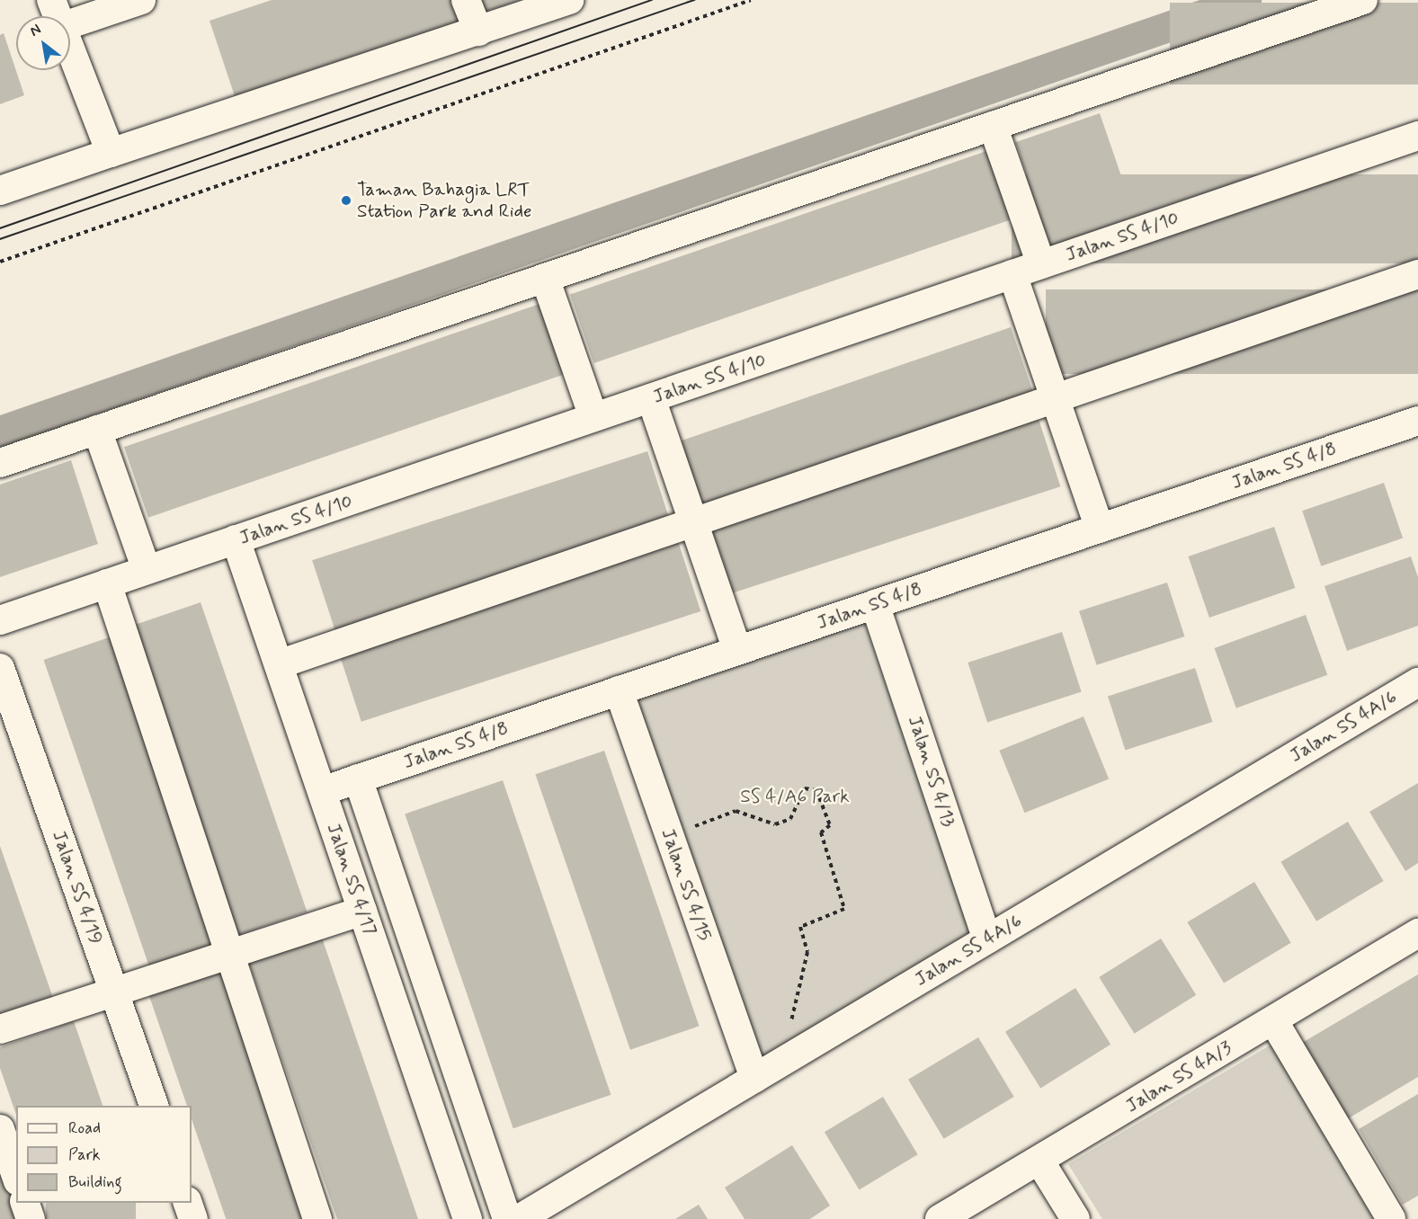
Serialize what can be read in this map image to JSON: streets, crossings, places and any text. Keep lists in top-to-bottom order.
{
  "streets": {
    "street": [
      "Jalan SS 4/10",
      "Jalan SS 4/8",
      "Jalan SS 4A/6",
      "Jalan SS 4/13",
      "Jalan SS 4/17",
      "Jalan SS 4/15",
      "Jalan SS 4/19",
      "Jalan SS 4A/3"
    ]
  },
  "crossings": [
    ["Jalan SS 4/10", "Jalan SS 4/17"],
    ["Jalan SS 4/8", "Jalan SS 4/13"],
    ["Jalan SS 4/8", "Jalan SS 4/17"],
    ["Jalan SS 4/8", "Jalan SS 4/15"],
    ["Jalan SS 4A/6", "Jalan SS 4/13"],
    ["Jalan SS 4A/6", "Jalan SS 4/15"]
  ],
  "parks": ["SS 4/A6 Park"],
  "places": ["Taman Bahagia LRT Station Park and Ride"],
  "legend": ["Road", "Park", "Building"],
  "north": "top left"
}
